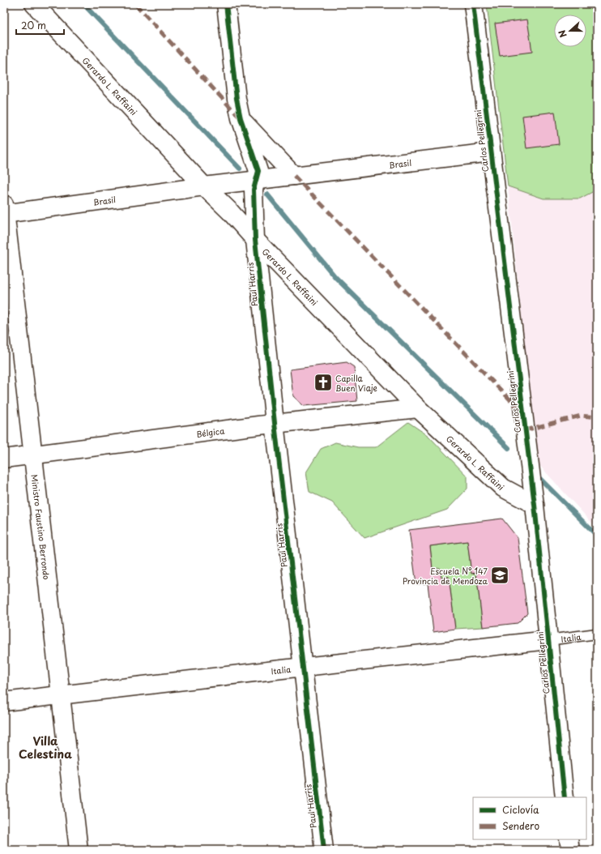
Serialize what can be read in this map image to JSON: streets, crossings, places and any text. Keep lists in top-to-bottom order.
{
  "streets": {
    "street": [
      "Gerardo L. Raffaini",
      "Carlos Pellegrini",
      "Brasil",
      "Paul Harris",
      "Bélgica",
      "Ministro Faustino Berrondo",
      "Italia"
    ]
  },
  "crossings": [
    ["Gerardo L. Raffaini", "Carlos Pellegrini"],
    ["Gerardo L. Raffaini", "Brasil"],
    ["Gerardo L. Raffaini", "Paul Harris"],
    ["Gerardo L. Raffaini", "Bélgica"],
    ["Carlos Pellegrini", "Brasil"],
    ["Carlos Pellegrini", "Italia"],
    ["Brasil", "Paul Harris"],
    ["Brasil", "Ministro Faustino Berrondo"],
    ["Paul Harris", "Bélgica"],
    ["Paul Harris", "Italia"],
    ["Bélgica", "Ministro Faustino Berrondo"],
    ["Ministro Faustino Berrondo", "Italia"]
  ],
  "districts": ["Villa Celestina"],
  "places": {
    "church": ["Capilla Buen Viaje"],
    "school or university": ["Escuela N° 147 Provincia de Mendoza"]
  },
  "legend": ["Ciclovía", "Sendero"],
  "scale_bar": "20 m",
  "north": "left"
}
